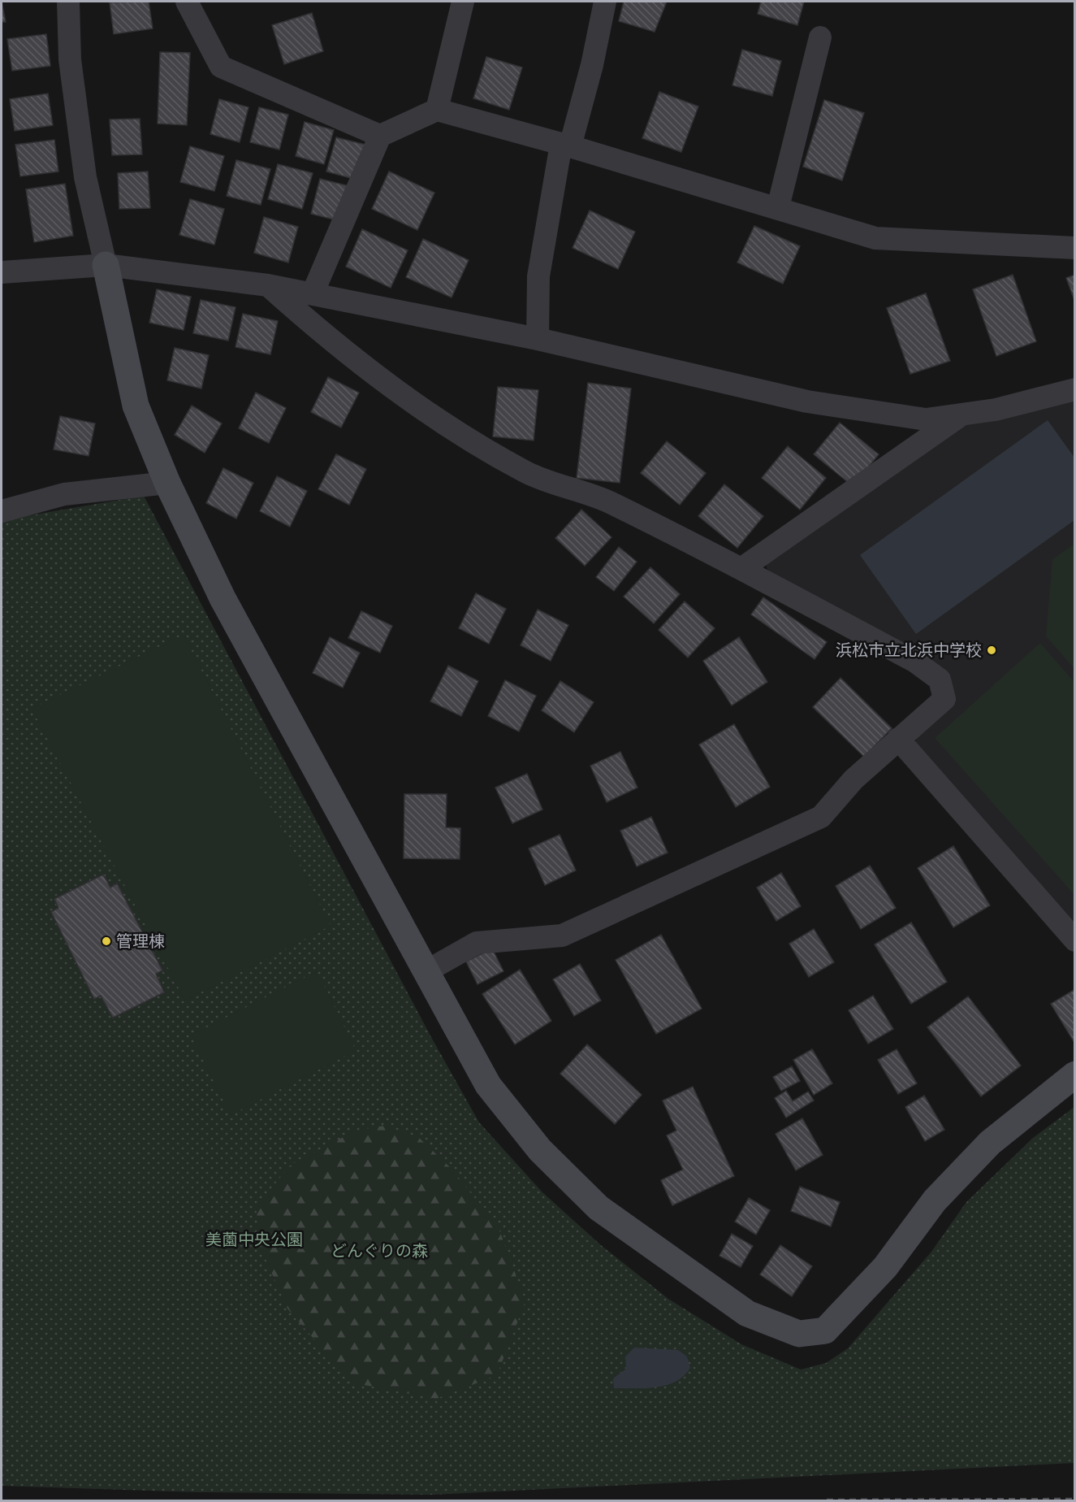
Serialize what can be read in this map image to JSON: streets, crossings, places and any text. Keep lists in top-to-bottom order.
{
  "parks": ["美薗中央公園", "どんぐりの森"],
  "places": ["浜松市立北浜中学校", "管理棟"]
}
